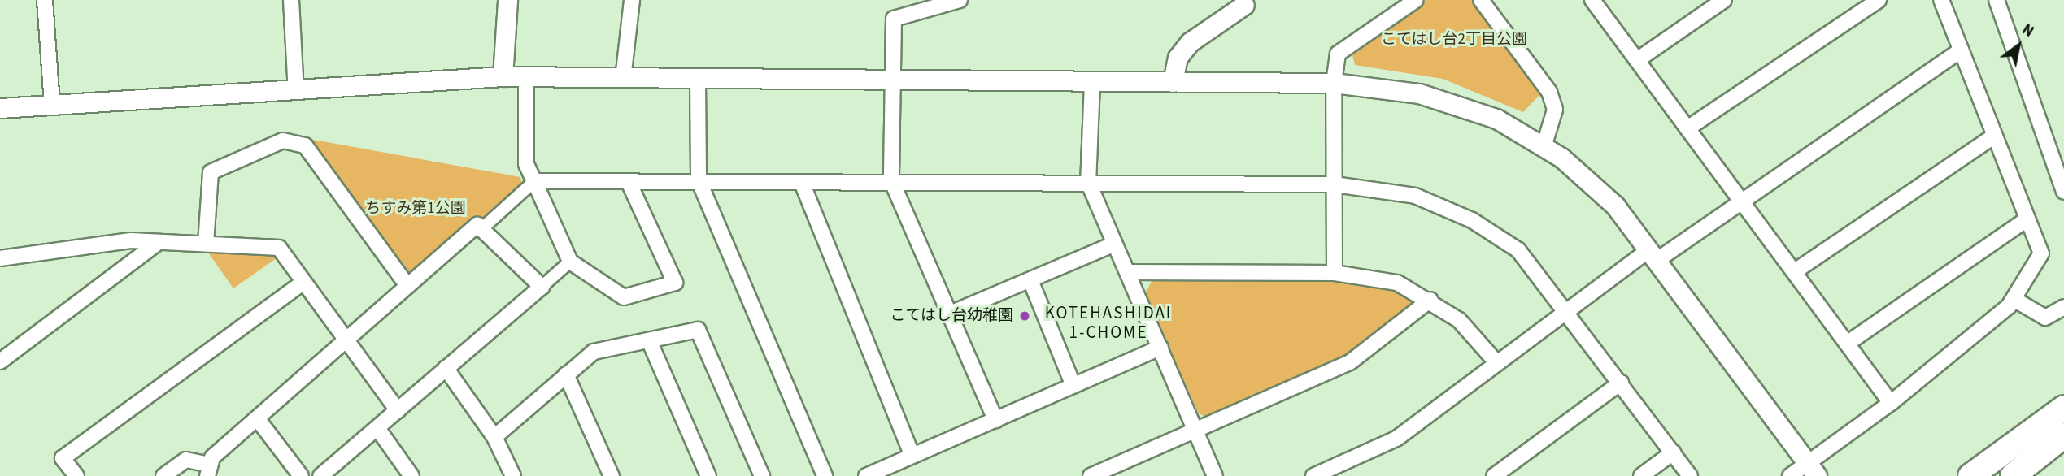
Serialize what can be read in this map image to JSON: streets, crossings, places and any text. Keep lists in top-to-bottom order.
{
  "districts": ["KOTEHASHIDAI 1-CHOME"],
  "parks": ["こてはし台2丁目公園", "ちすみ第1公園"],
  "places": ["こてはし台幼稚園"],
  "north": "top right"
}
